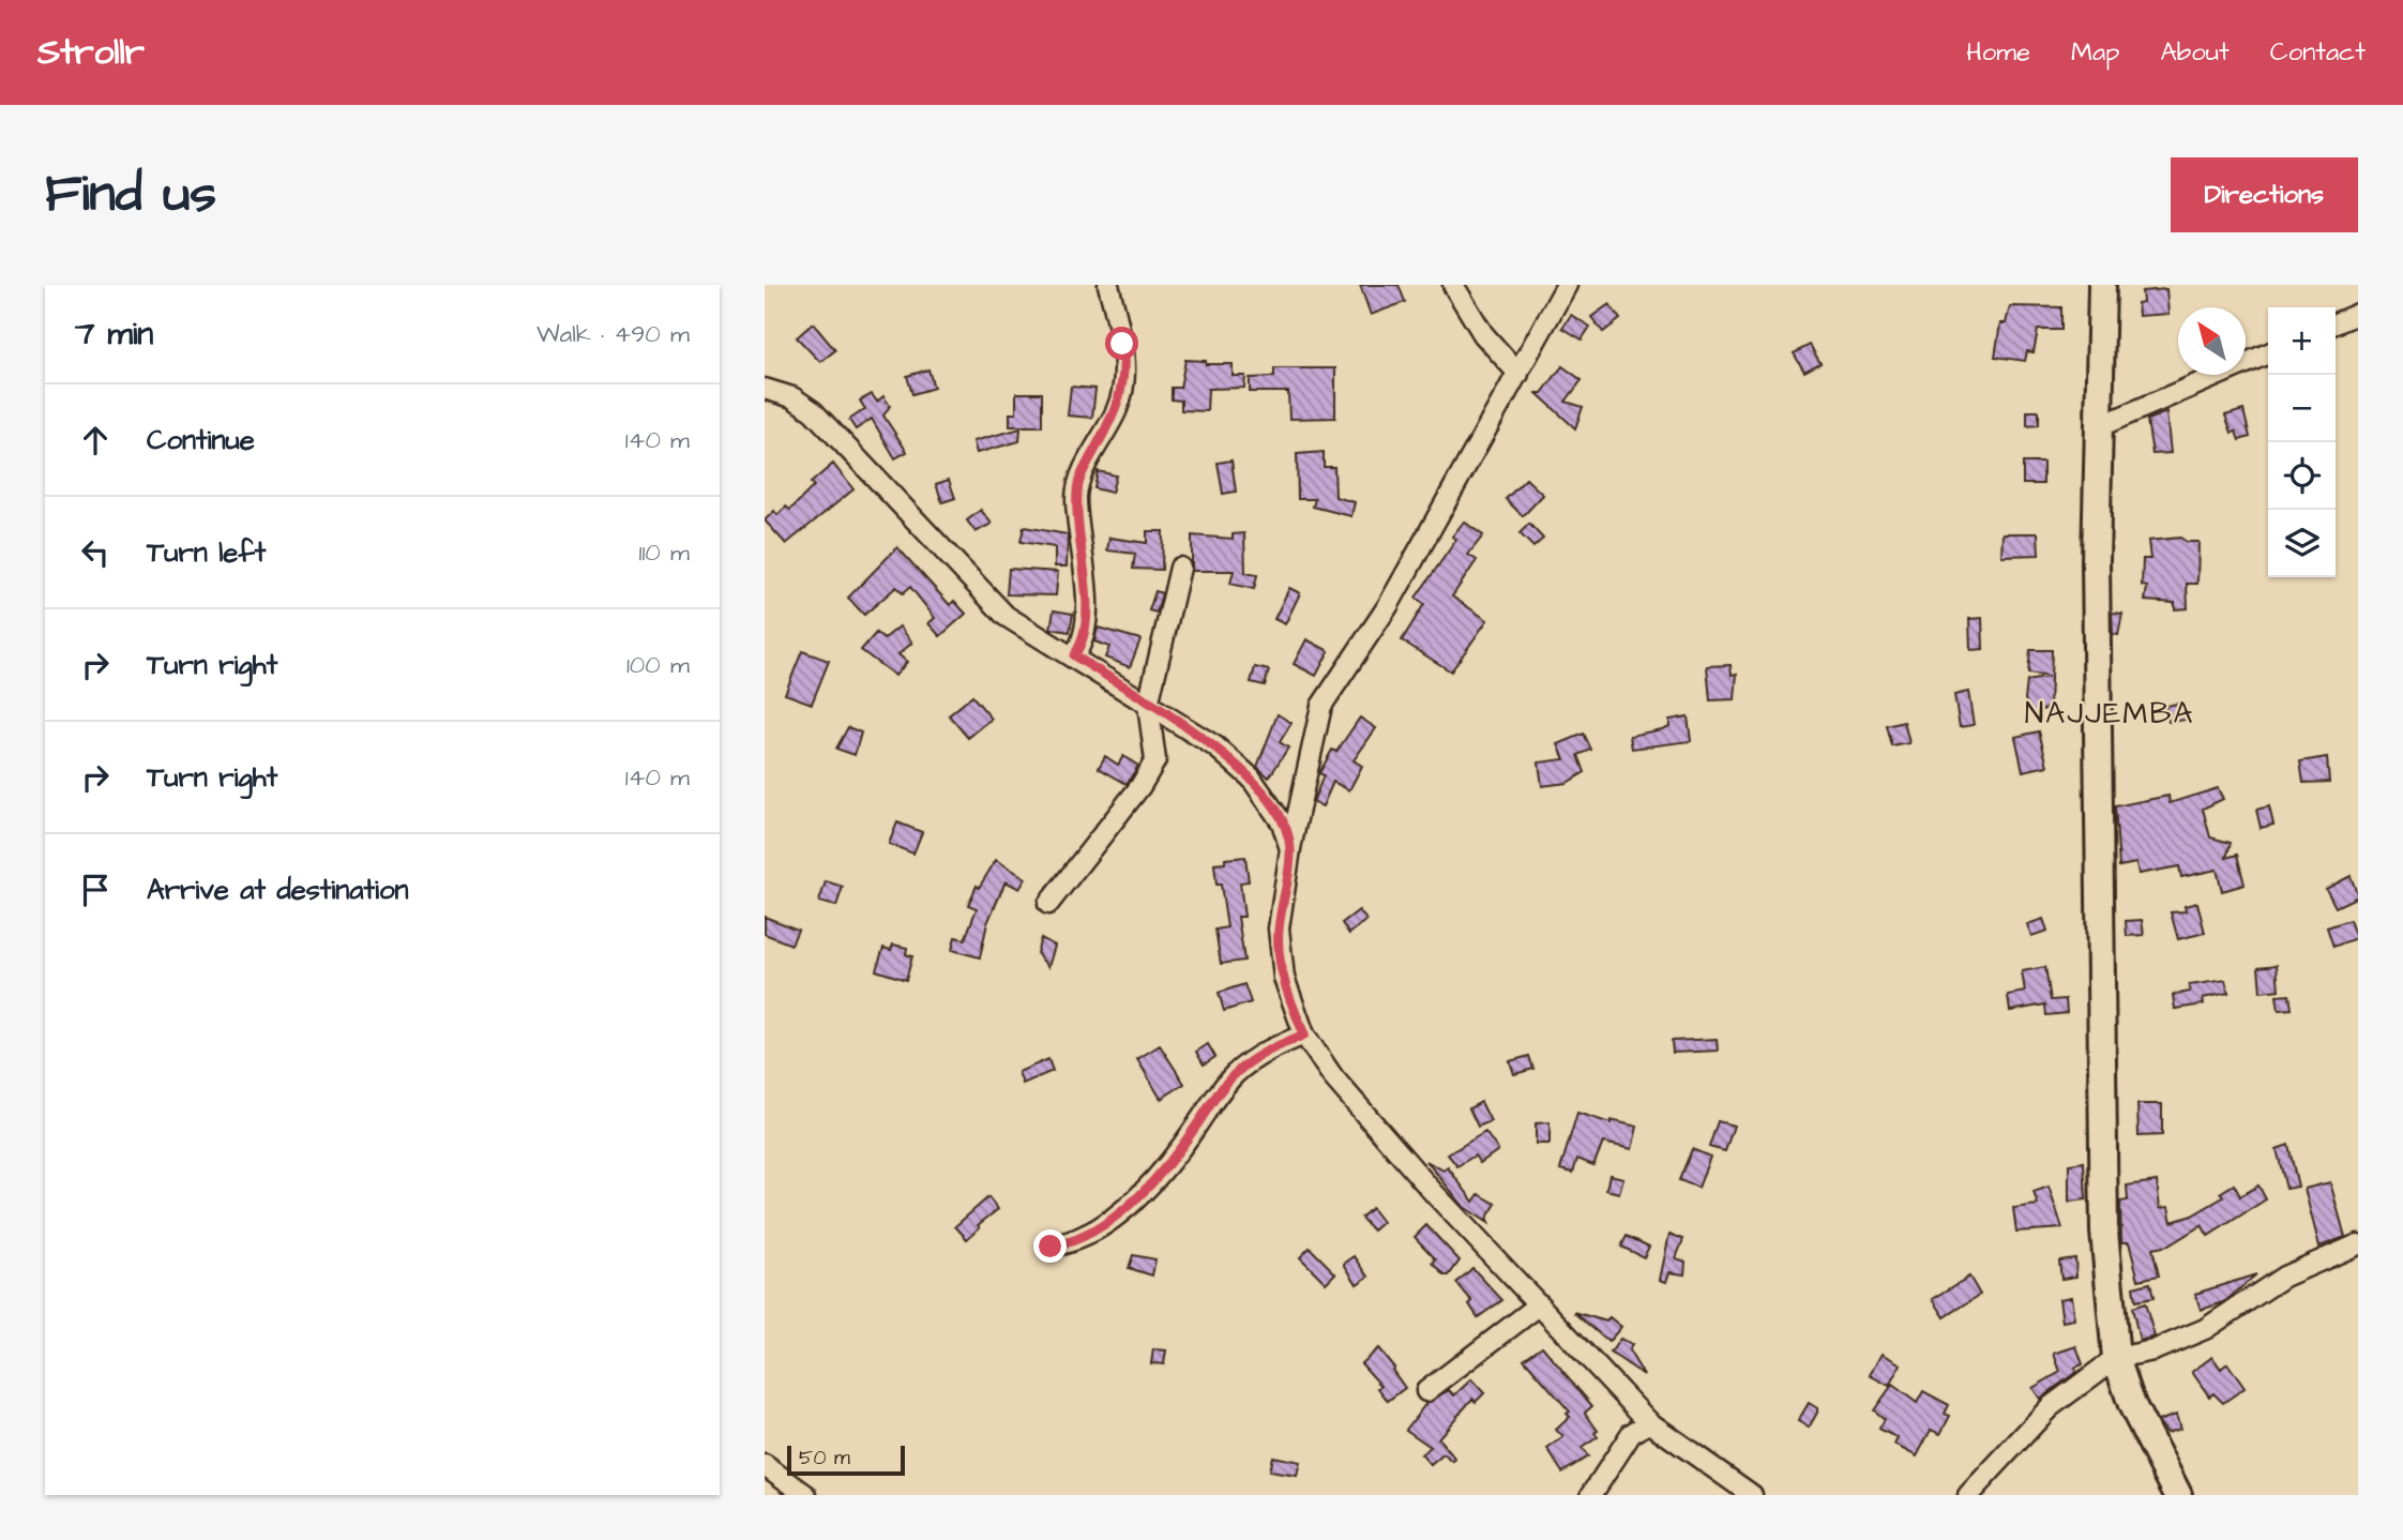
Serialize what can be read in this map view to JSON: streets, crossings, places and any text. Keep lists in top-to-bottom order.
{
  "districts": ["NAJJEMBA"],
  "scale_bar": "50 m",
  "north": "top left",
  "page": {
    "header": "Strollr",
    "nav": [
      "Home",
      "Map",
      "About",
      "Contact"
    ],
    "buttons": "Directions",
    "title": "Find us",
    "heading": ["7 min", "Walk · 490 m"],
    "map_buttons": ["+", "−"],
    "list": [
      ["Continue", "140 m"],
      ["Turn left", "110 m"],
      ["Turn right", "100 m"],
      ["Turn right", "140 m"],
      "Arrive at destination"
    ],
    "scale": "50 m"
  }
}
